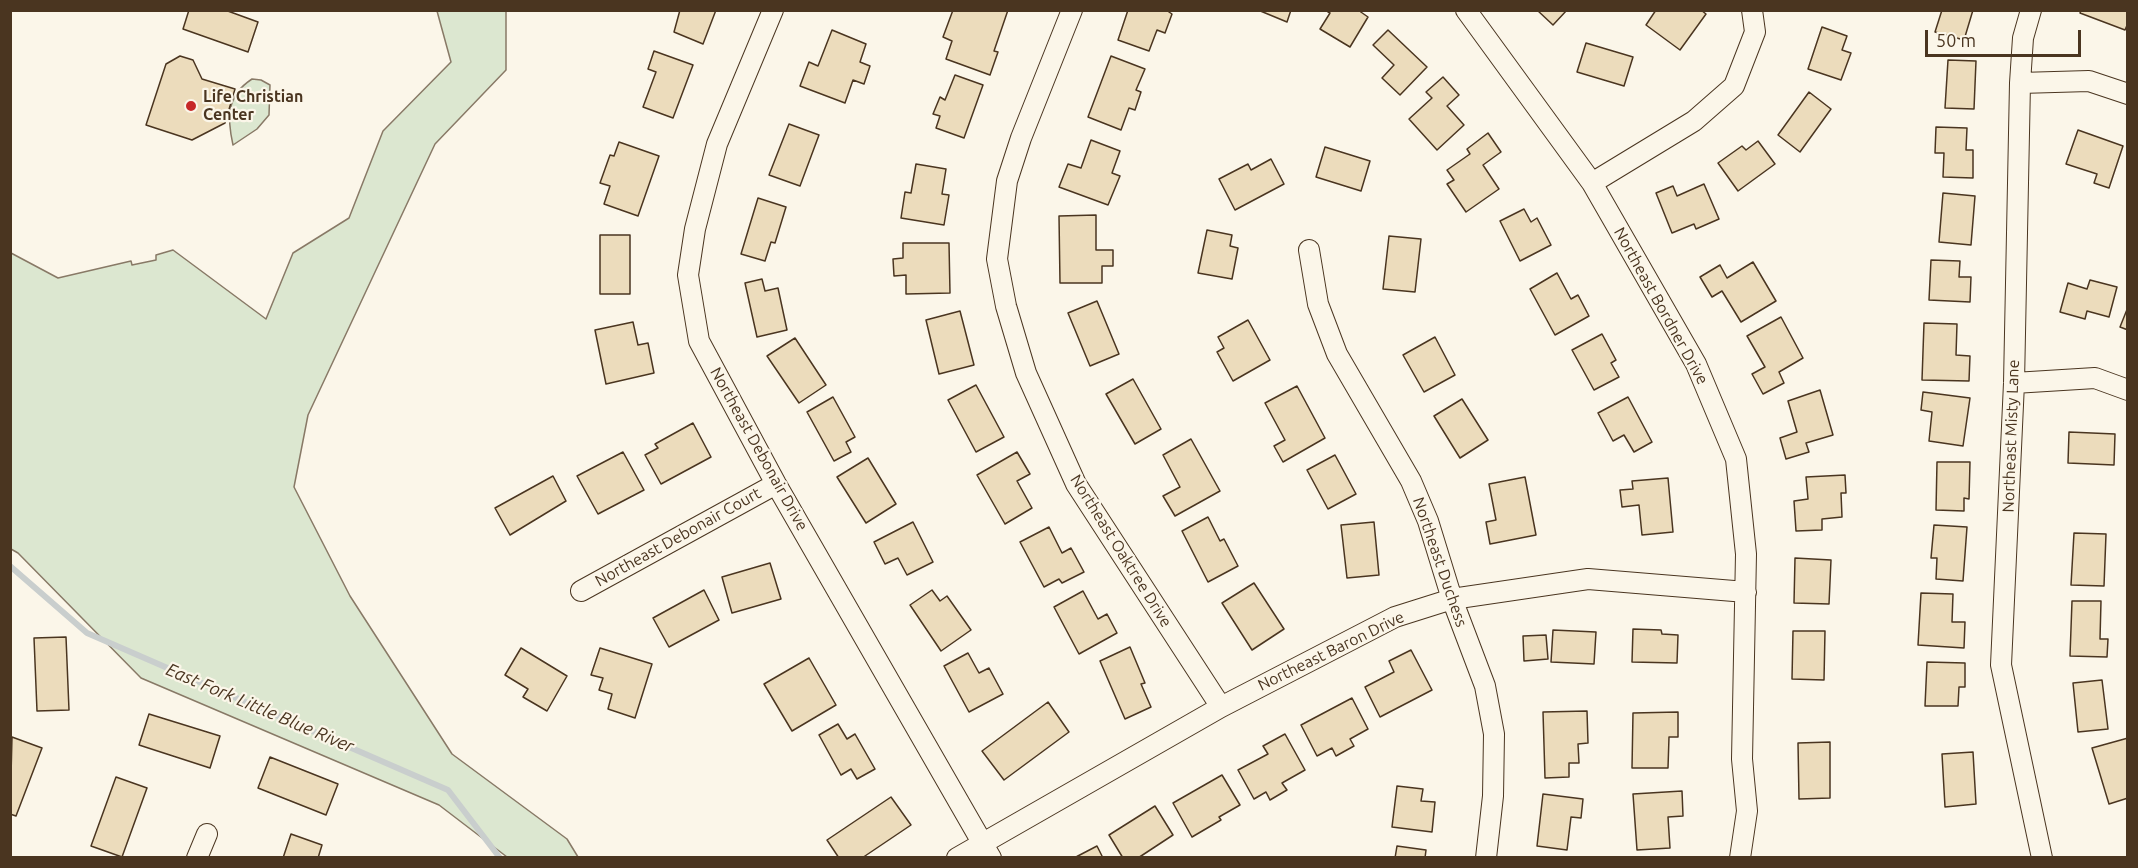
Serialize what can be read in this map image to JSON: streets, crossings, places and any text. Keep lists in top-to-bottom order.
{
  "streets": {
    "street": [
      "Northeast Bordner Drive",
      "Northeast Misty Lane",
      "Northeast Debonair Drive",
      "Northeast Debonair Court",
      "Northeast Oaktree Drive",
      "Northeast Duchess",
      "Northeast Baron Drive"
    ]
  },
  "crossings": [
    ["Northeast Bordner Drive", "Northeast Baron Drive"],
    ["Northeast Debonair Drive", "Northeast Debonair Court"],
    ["Northeast Debonair Drive", "Northeast Baron Drive"],
    ["Northeast Oaktree Drive", "Northeast Baron Drive"],
    ["Northeast Duchess", "Northeast Baron Drive"]
  ],
  "water": ["East Fork Little Blue River"],
  "places": ["Life Christian Center"],
  "scale_bar": "50 m"
}
